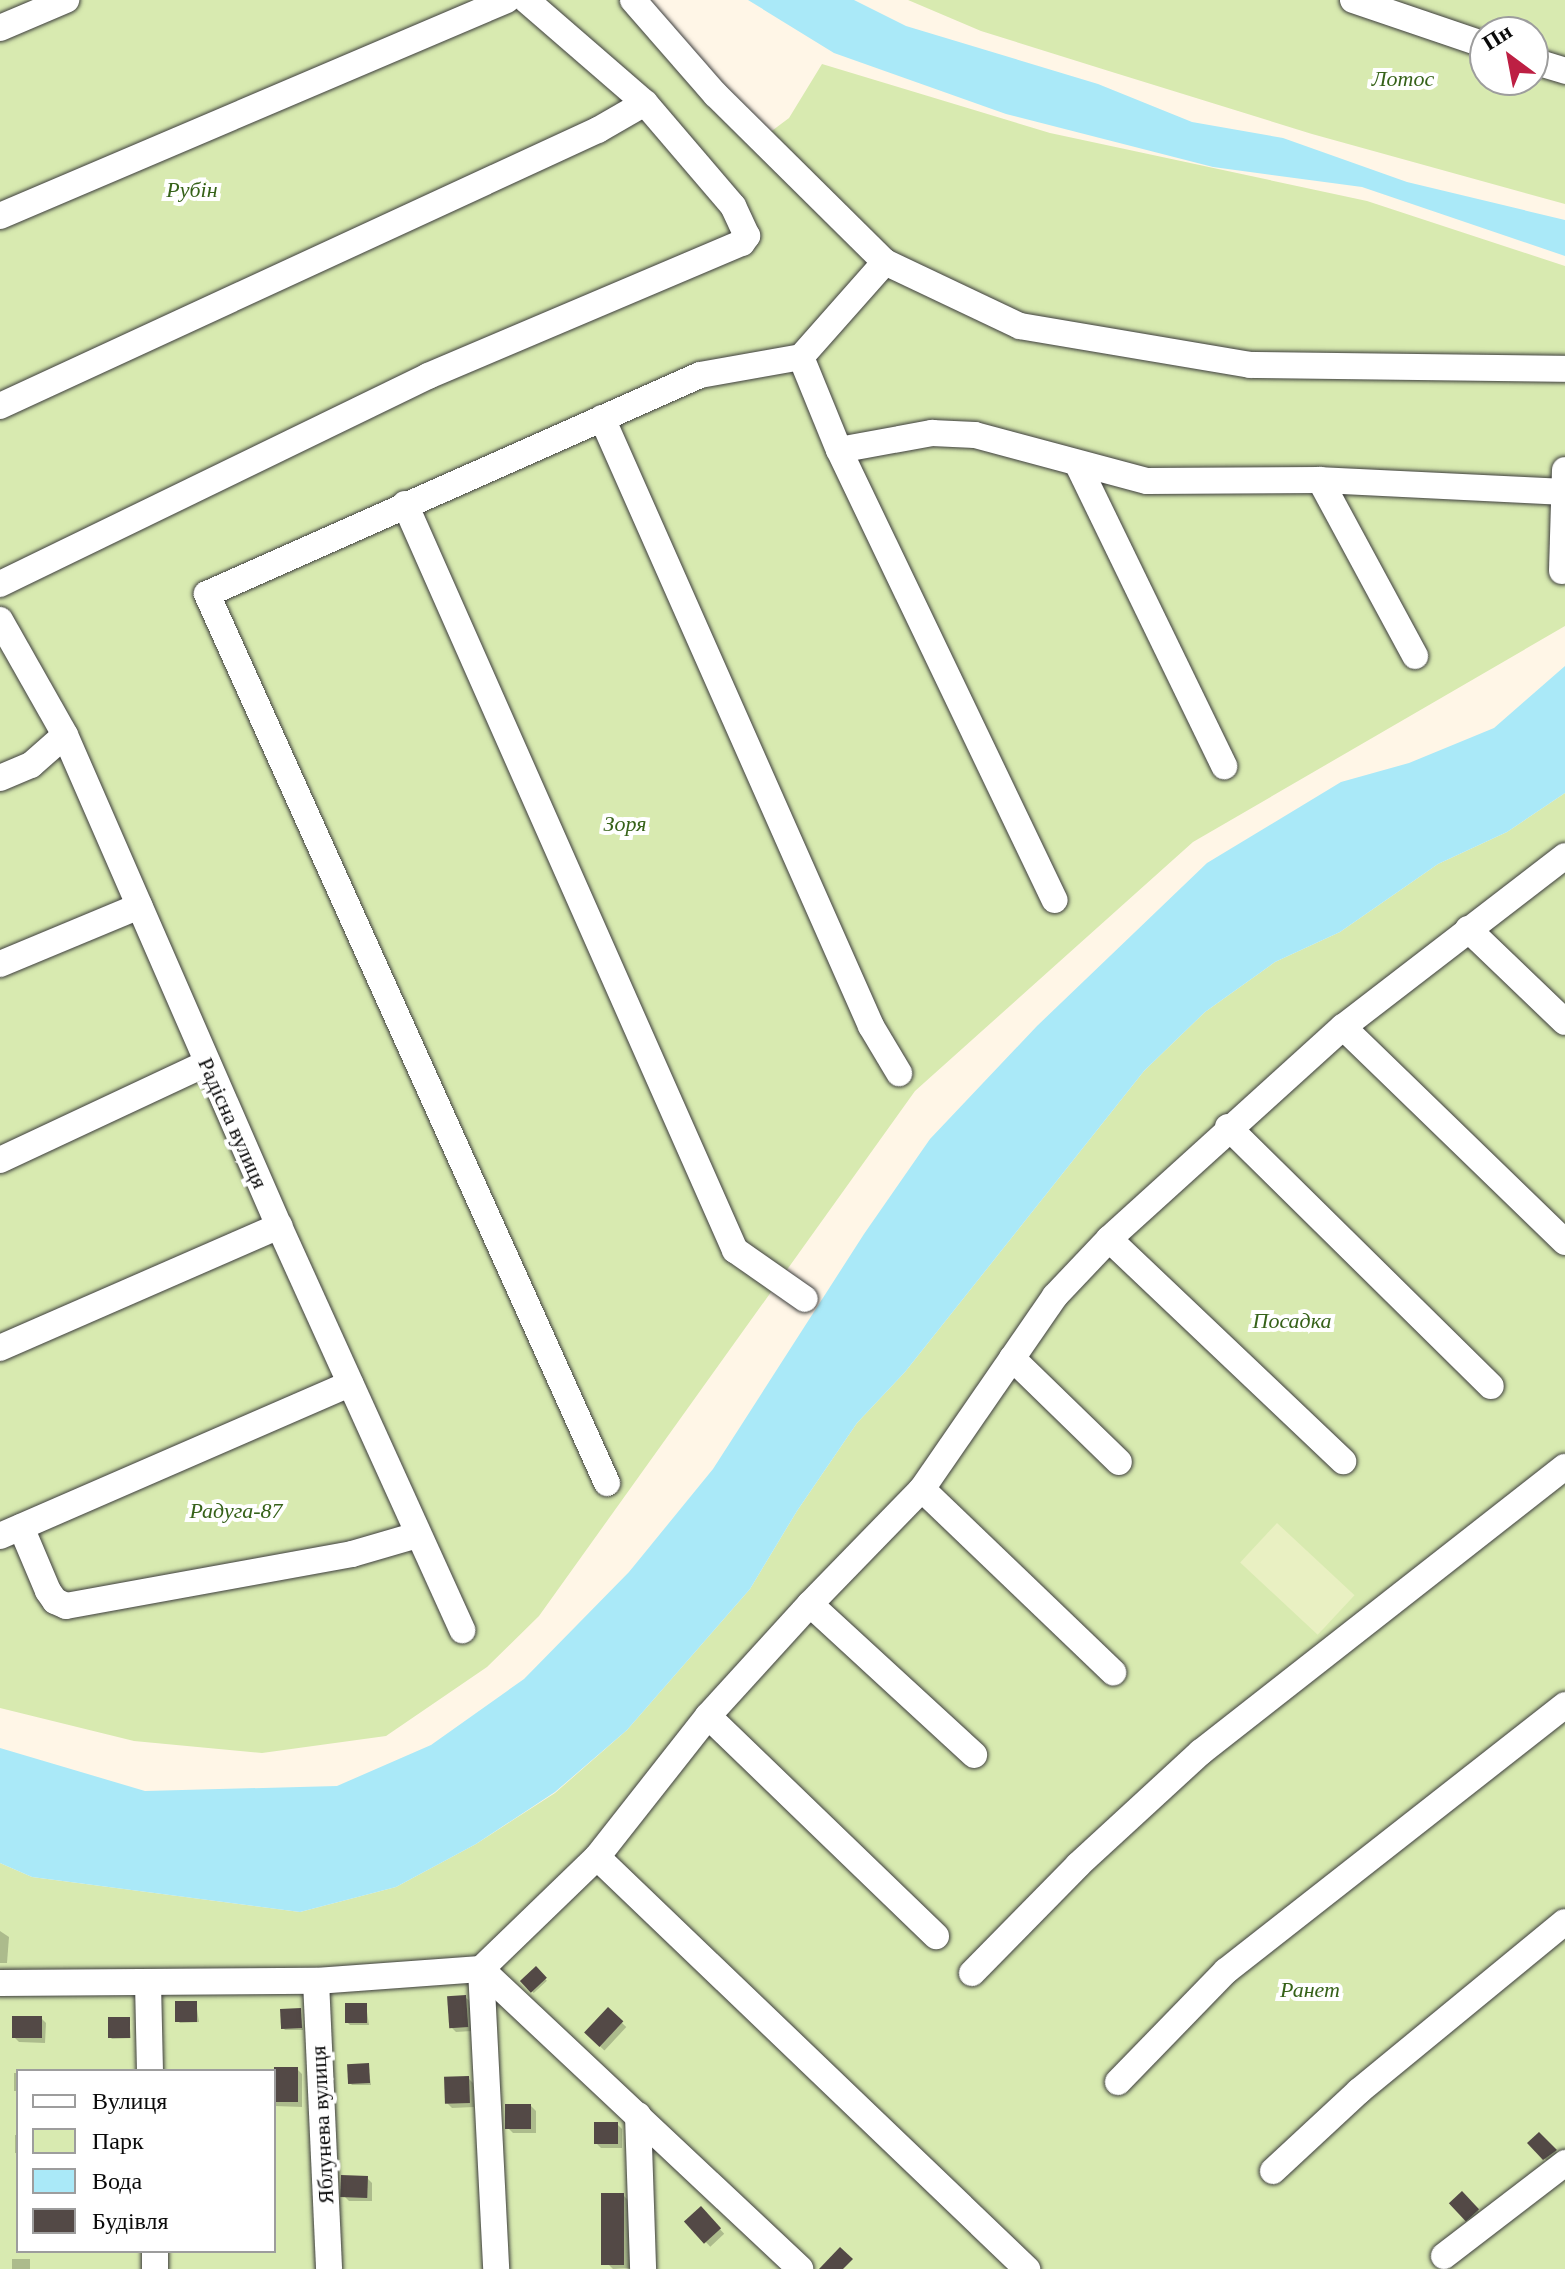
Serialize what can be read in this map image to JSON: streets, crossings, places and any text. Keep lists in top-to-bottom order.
{
  "streets": {
    "street": ["Радісна вулиця", "Яблунева вулиця"]
  },
  "parks": [
    "Лотос",
    "Рубін",
    "Зоря",
    "Посадка",
    "Радуга-87",
    "Ранет"
  ],
  "legend": [
    "Вулиця",
    "Парк",
    "Вода",
    "Будівля"
  ],
  "north": "top left"
}
